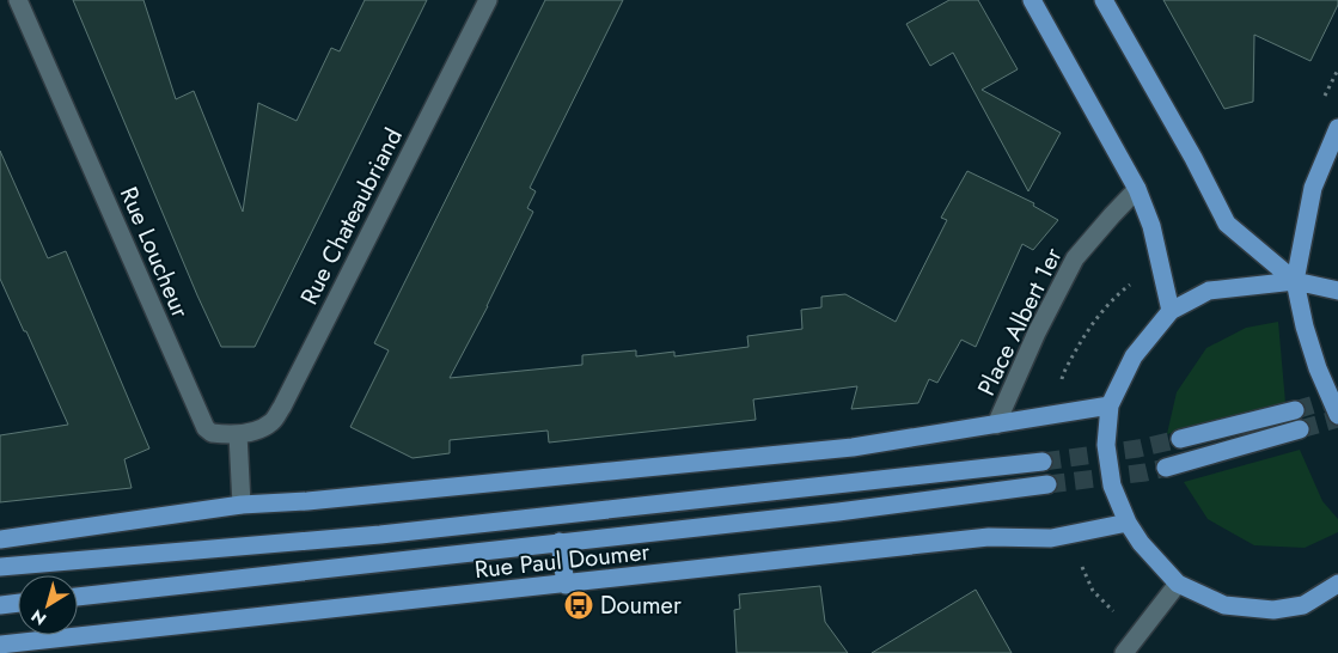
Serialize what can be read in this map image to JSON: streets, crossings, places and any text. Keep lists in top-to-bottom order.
{
  "streets": {
    "main road": ["Rue Paul Doumer"],
    "street": ["Rue Chateaubriand", "Rue Loucheur", "Place Albert 1er"]
  },
  "crossings": [
    ["Rue Chateaubriand", "Rue Loucheur"]
  ],
  "places": {
    "bus stop": ["Doumer"]
  },
  "north": "bottom left"
}
